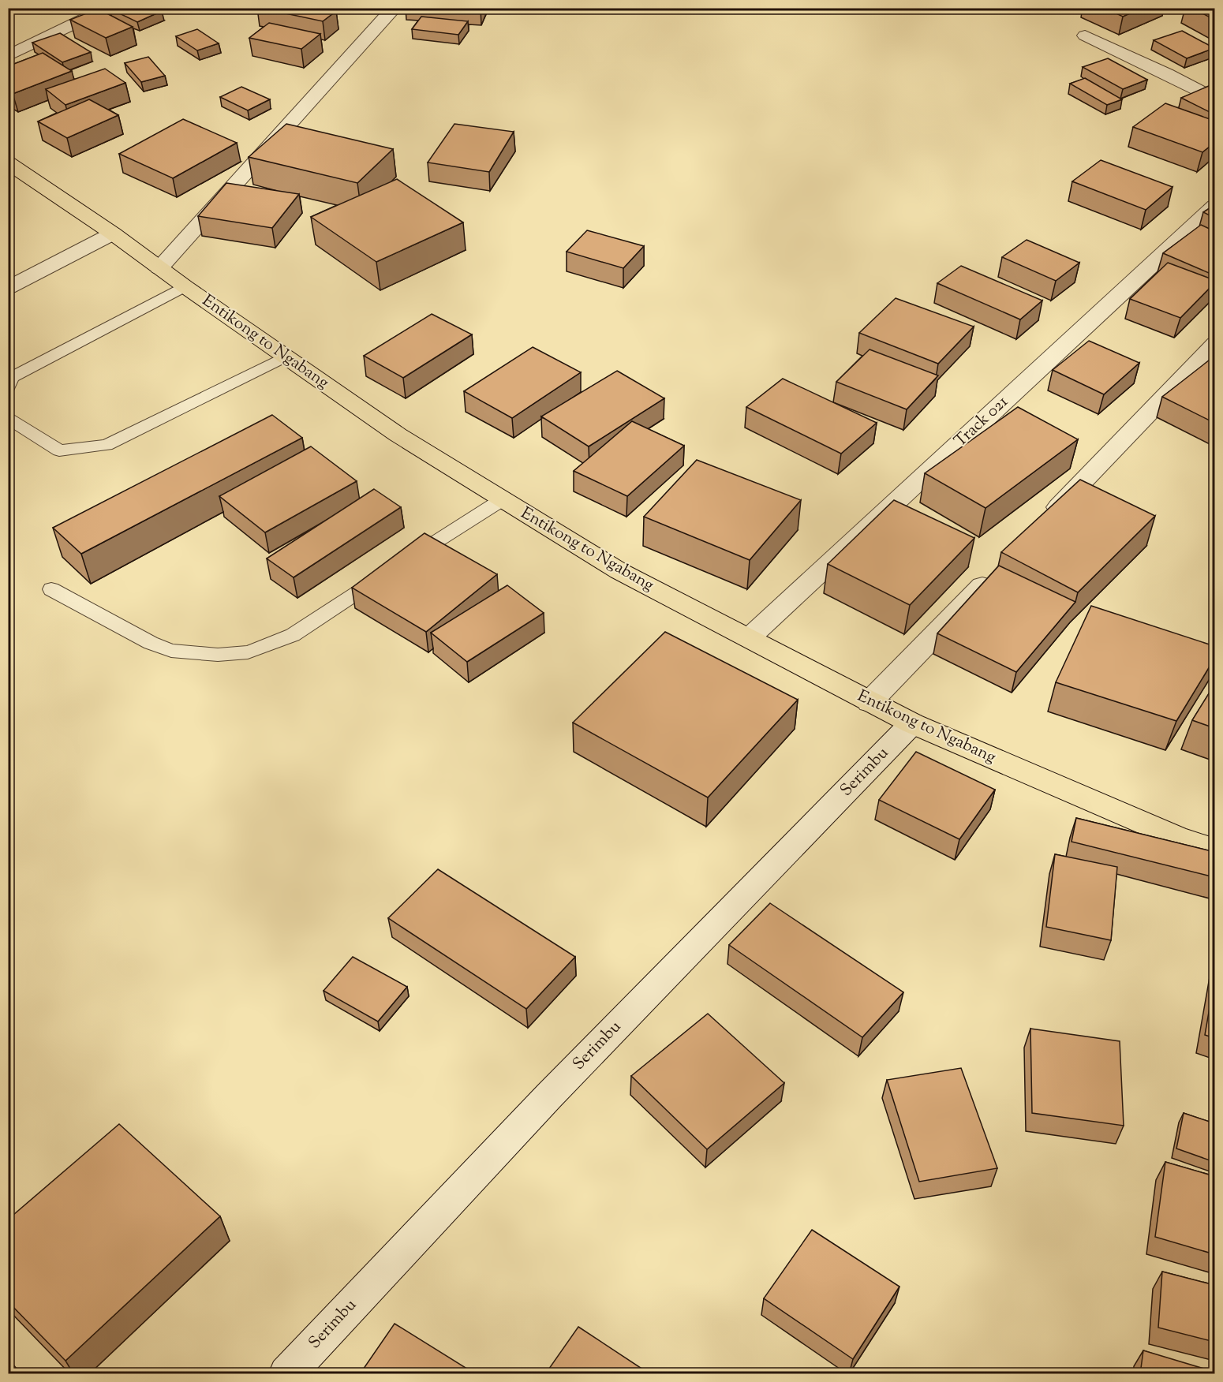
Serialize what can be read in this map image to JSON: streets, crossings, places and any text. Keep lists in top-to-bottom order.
{
  "streets": {
    "highway": ["Entikong to Ngabang"],
    "street": ["Track 021", "Serimbu"]
  },
  "crossings": [
    ["Entikong to Ngabang", "Track 021"],
    ["Entikong to Ngabang", "Serimbu"]
  ]
}
